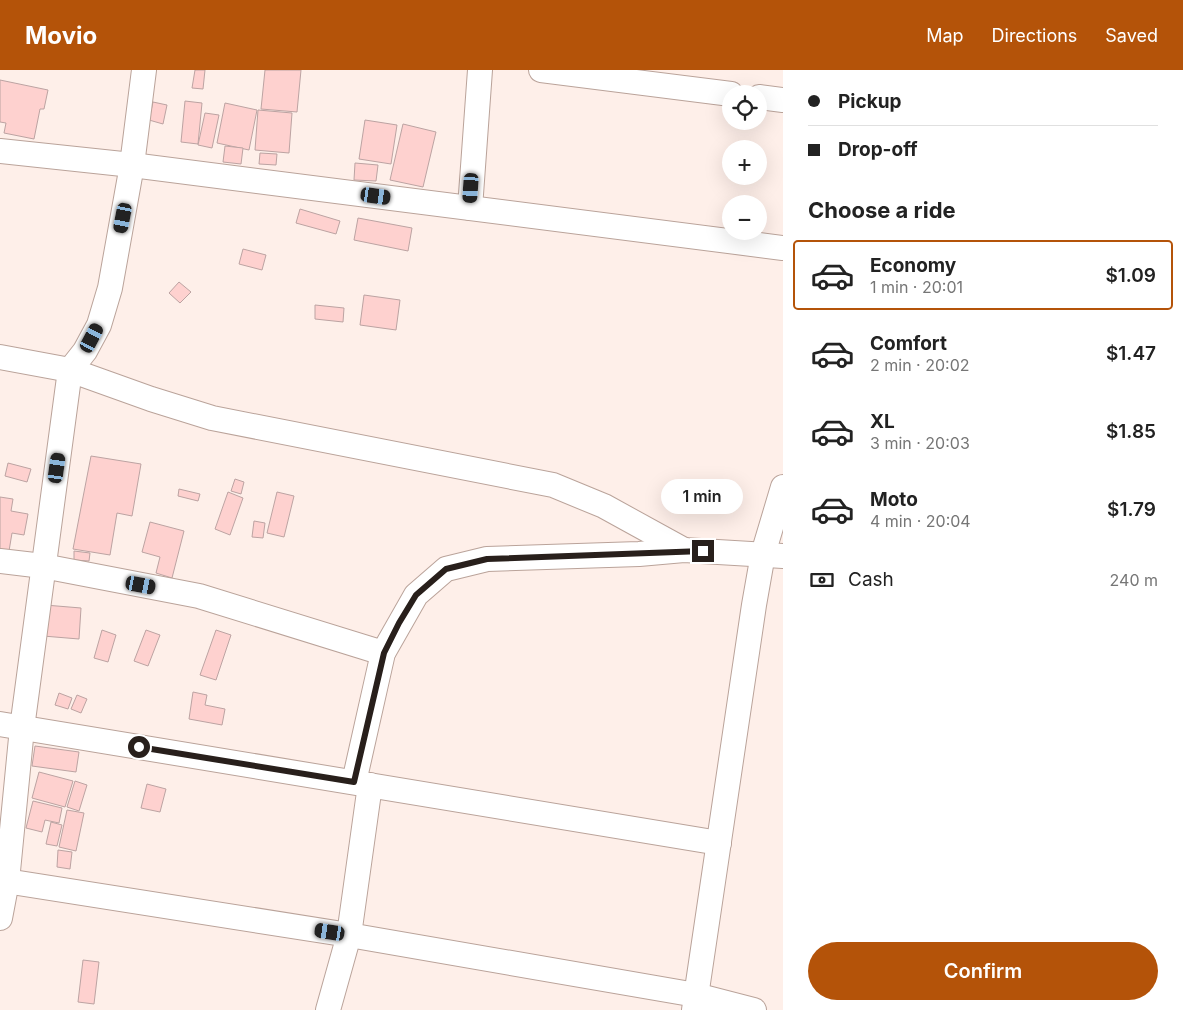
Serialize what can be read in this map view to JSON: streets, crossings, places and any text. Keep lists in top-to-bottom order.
{
  "page": {
    "header": "Movio",
    "nav": ["Map", "Directions", "Saved"],
    "banner": ["Pickup", "Drop-off"],
    "map_buttons": ["+", "−"],
    "heading": "Choose a ride",
    "list": [
      {
        "name": "Economy",
        "note": "1 min · 20:01",
        "value": "$1.09"
      },
      {
        "name": "Comfort",
        "note": "2 min · 20:02",
        "value": "$1.47"
      },
      {
        "name": "XL",
        "note": "3 min · 20:03",
        "value": "$1.85"
      },
      {
        "name": "Moto",
        "note": "4 min · 20:04",
        "value": "$1.79"
      }
    ],
    "bubble": "1 min",
    "pay": ["Cash", "240 m"],
    "buttons": "Confirm"
  }
}
